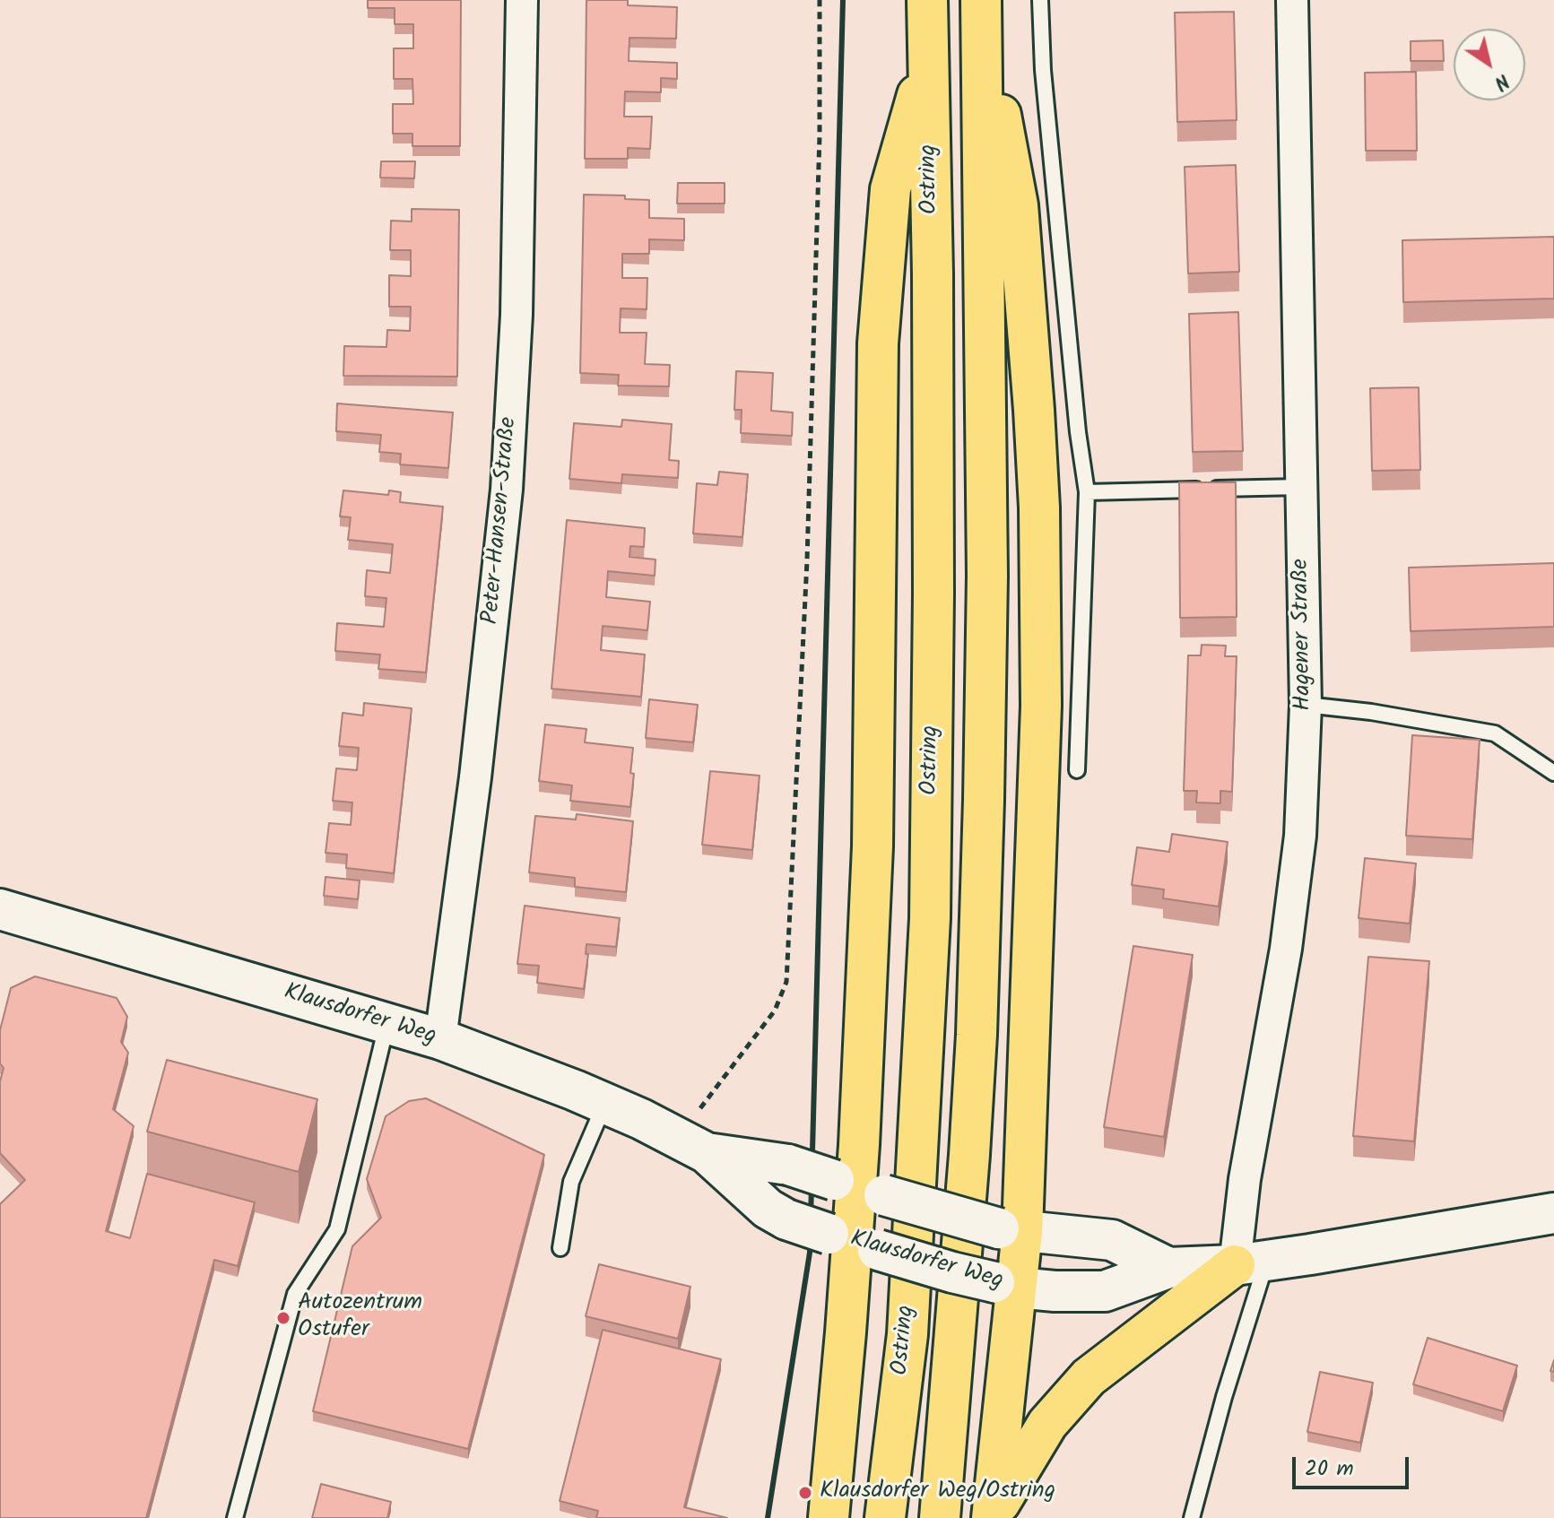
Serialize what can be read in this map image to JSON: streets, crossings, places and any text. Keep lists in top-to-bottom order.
{
  "streets": {
    "highway": ["Ostring"],
    "street": ["Peter-Hansen-Straße", "Hagener Straße", "Klausdorfer Weg"]
  },
  "crossings": [
    ["Peter-Hansen-Straße", "Klausdorfer Weg"],
    ["Hagener Straße", "Klausdorfer Weg"]
  ],
  "places": ["Autozentrum Ostufer", "Klausdorfer Weg/Ostring"],
  "scale_bar": "20 m",
  "north": "bottom right"
}
